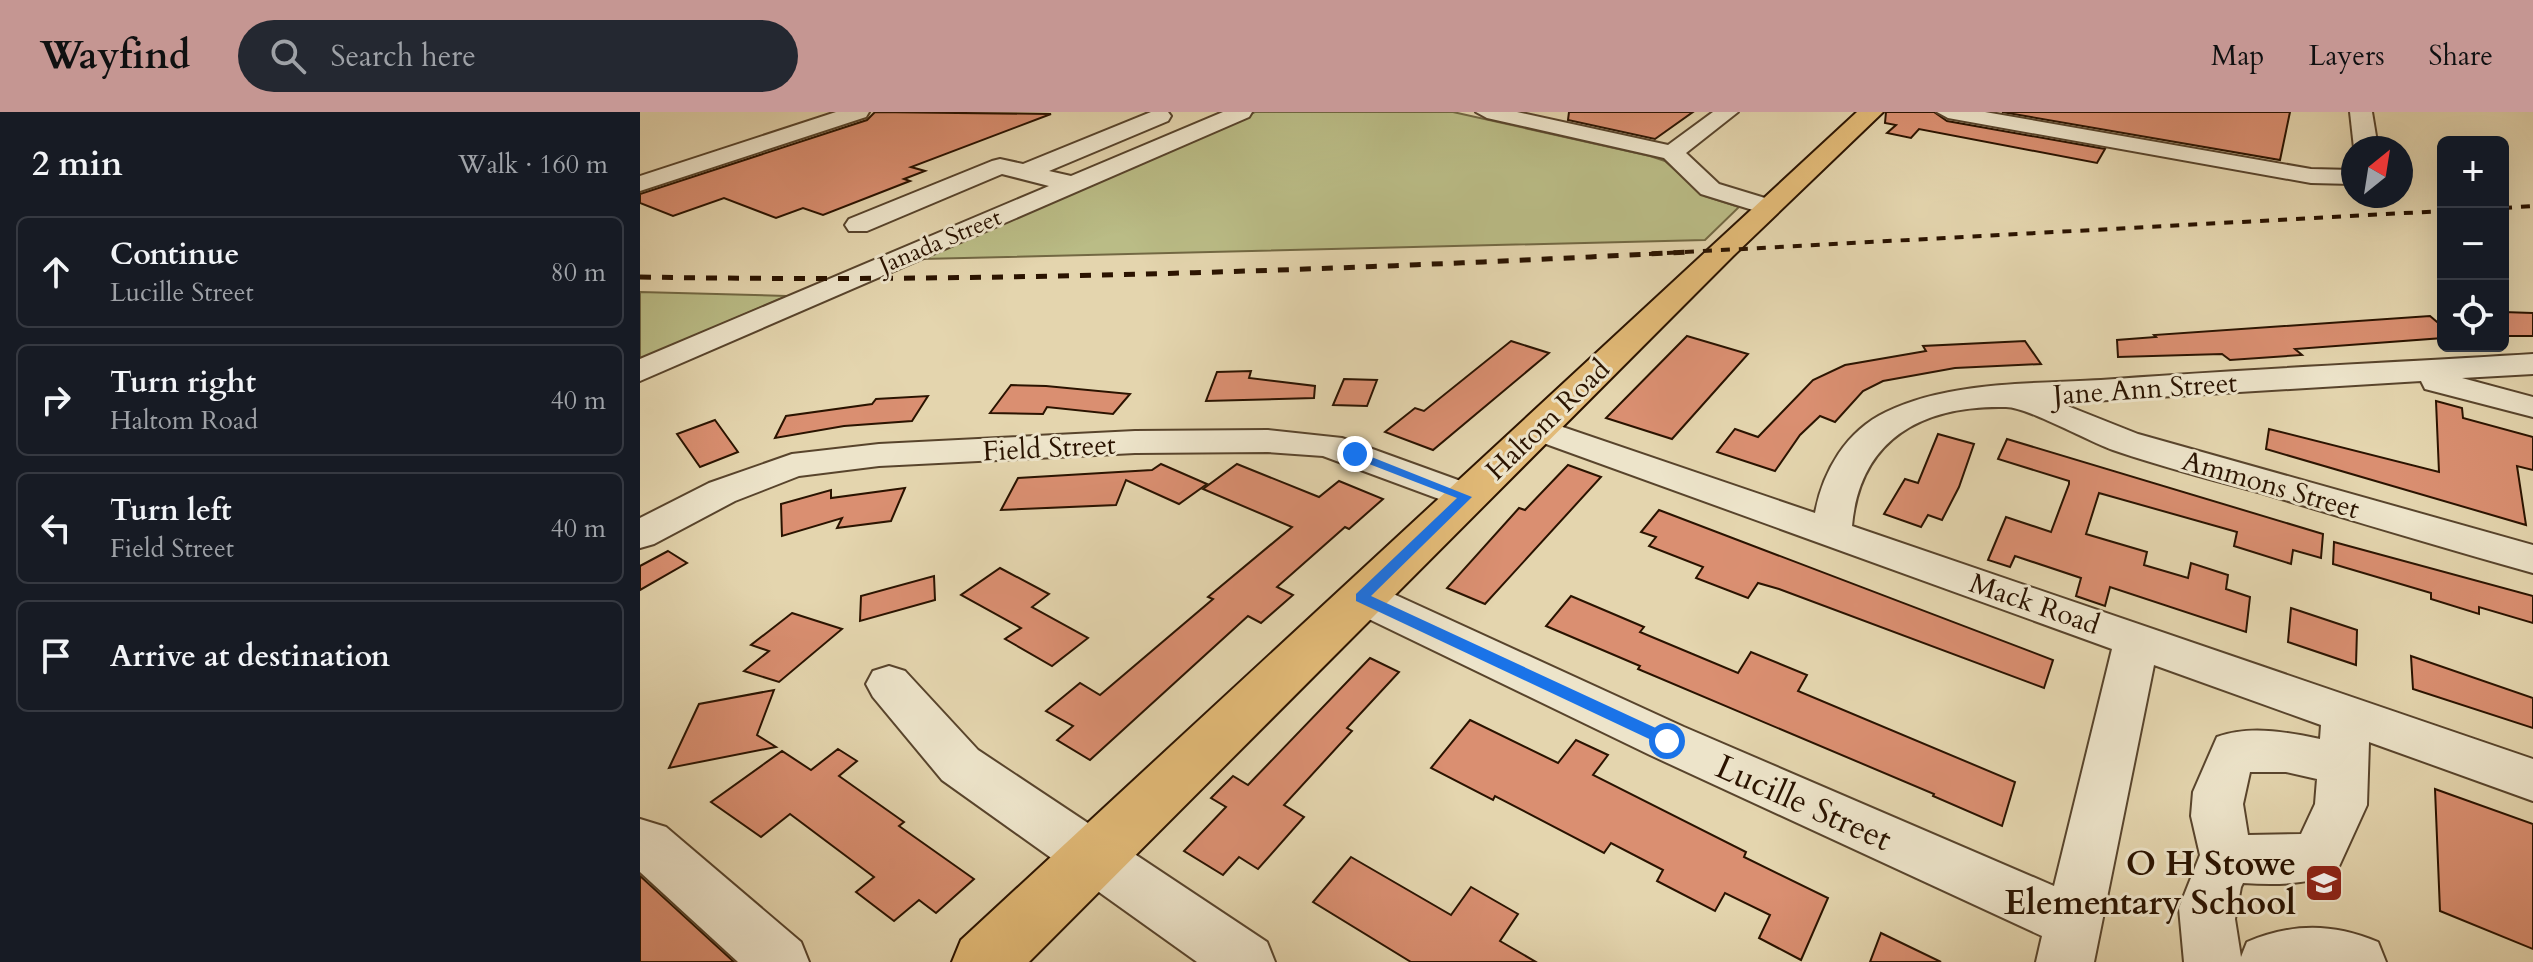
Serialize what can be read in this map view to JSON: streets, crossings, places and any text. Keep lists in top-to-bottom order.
{
  "streets": {
    "main road": ["Haltom Road"],
    "street": [
      "Janada Street",
      "Jane Ann Street",
      "Field Street",
      "Ammons Street",
      "Mack Road",
      "Lucille Street"
    ]
  },
  "crossings": [
    ["Jane Ann Street", "Ammons Street"],
    ["Jane Ann Street", "Mack Road"],
    ["Haltom Road", "Field Street"],
    ["Haltom Road", "Mack Road"],
    ["Haltom Road", "Lucille Street"]
  ],
  "places": {
    "school or university": ["O H Stowe Elementary School"]
  },
  "north": "top right",
  "page": {
    "header": "Wayfind",
    "search": "Search here",
    "nav": ["Map", "Layers", "Share"],
    "heading": ["2 min", "Walk · 160 m"],
    "map_buttons": ["+", "−"],
    "list": [
      ["Continue", "Lucille Street", "80 m"],
      ["Turn right", "Haltom Road", "40 m"],
      ["Turn left", "Field Street", "40 m"],
      "Arrive at destination"
    ]
  }
}
